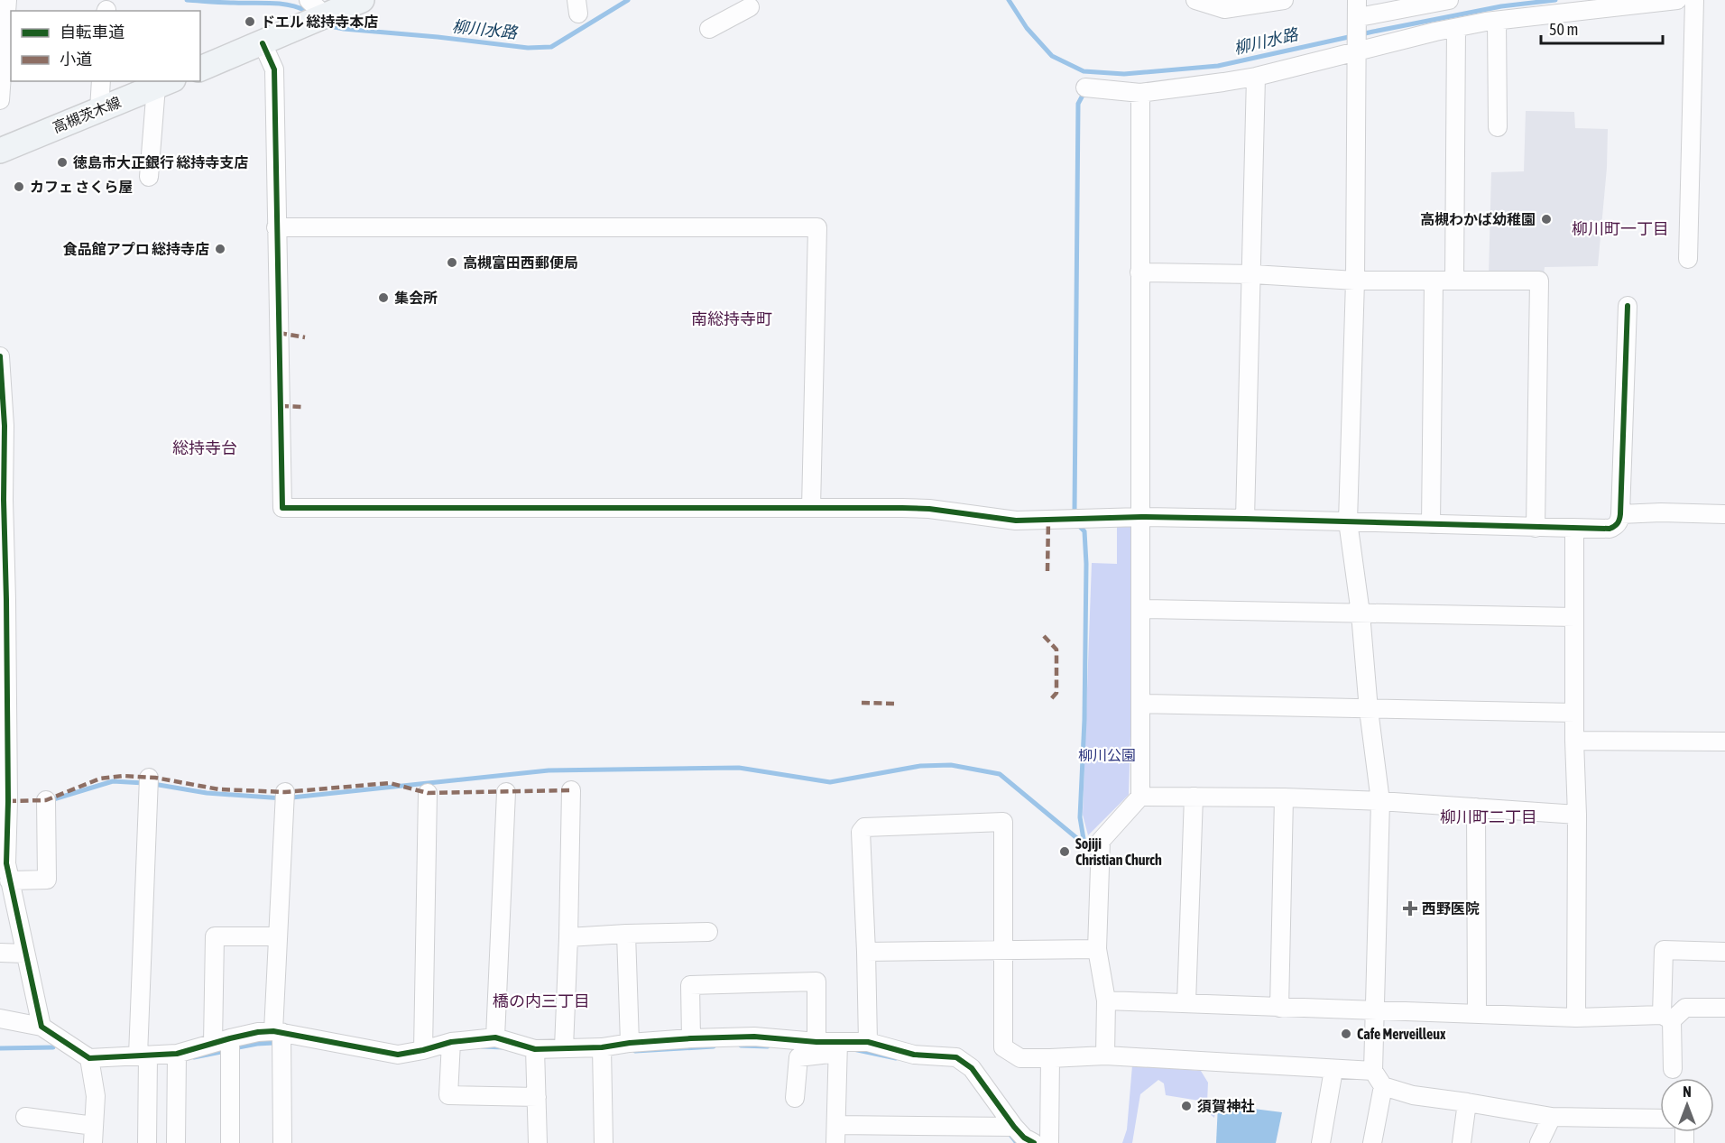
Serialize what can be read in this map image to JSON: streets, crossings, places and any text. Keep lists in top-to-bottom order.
{
  "streets": {
    "main road": ["高槻茨木線"]
  },
  "districts": [
    "柳川町一丁目",
    "南総持寺町",
    "総持寺台",
    "柳川町二丁目",
    "橋の内三丁目"
  ],
  "water": ["柳川水路"],
  "parks": ["柳川公園"],
  "places": {
    "other": [
      "ドエル 総持寺本店",
      "徳島市大正銀行 総持寺支店",
      "カフェ さくら屋",
      "高槻わかば幼稚園",
      "食品館アプロ 総持寺店",
      "高槻富田西郵便局",
      "集会所",
      "Sojiji Christian Church",
      "Cafe Merveilleux",
      "須賀神社"
    ],
    "health": ["西野医院"]
  },
  "legend": ["自転車道", "小道"],
  "scale_bar": "50 m",
  "north": "top"
}
